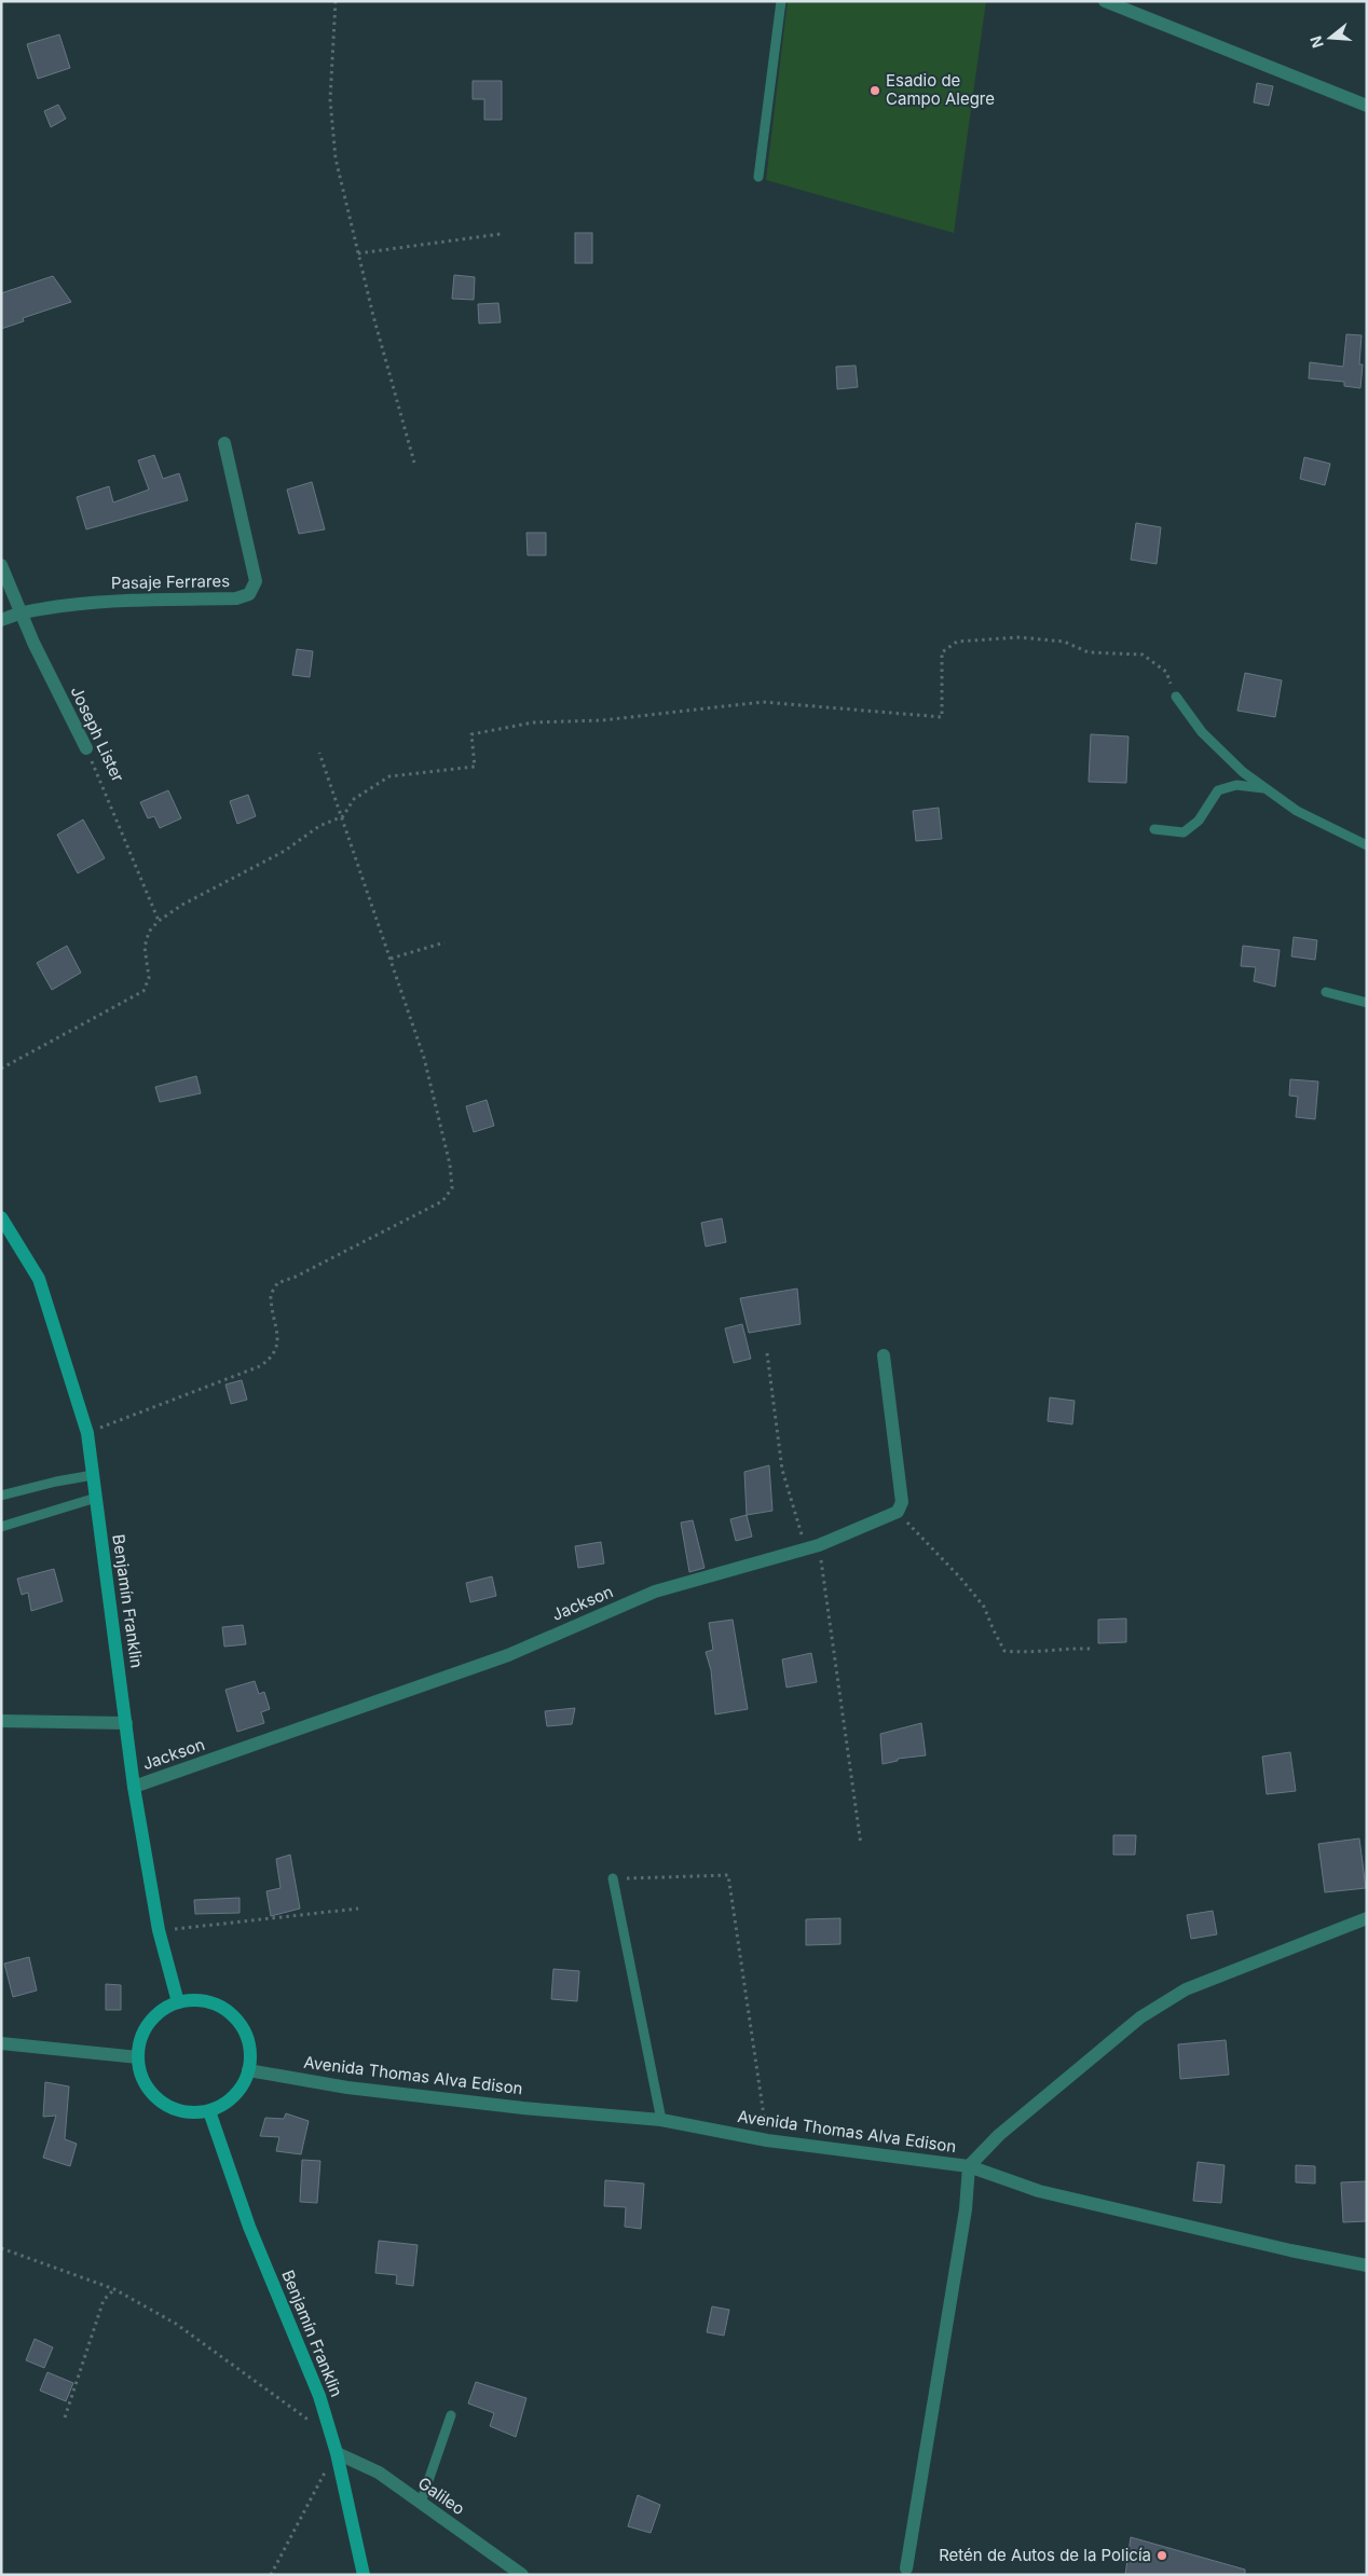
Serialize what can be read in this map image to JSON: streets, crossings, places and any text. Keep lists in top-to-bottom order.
{
  "streets": {
    "street": [
      "Pasaje Ferrares",
      "Joseph Lister",
      "Benjamín Franklin",
      "Jackson",
      "Avenida Thomas Alva Edison",
      "Galileo"
    ]
  },
  "crossings": [
    ["Pasaje Ferrares", "Joseph Lister"],
    ["Benjamín Franklin", "Jackson"],
    ["Benjamín Franklin", "Avenida Thomas Alva Edison"],
    ["Benjamín Franklin", "Galileo"]
  ],
  "places": ["Esadio de Campo Alegre", "Retén de Autos de la Policía"],
  "north": "left"
}
